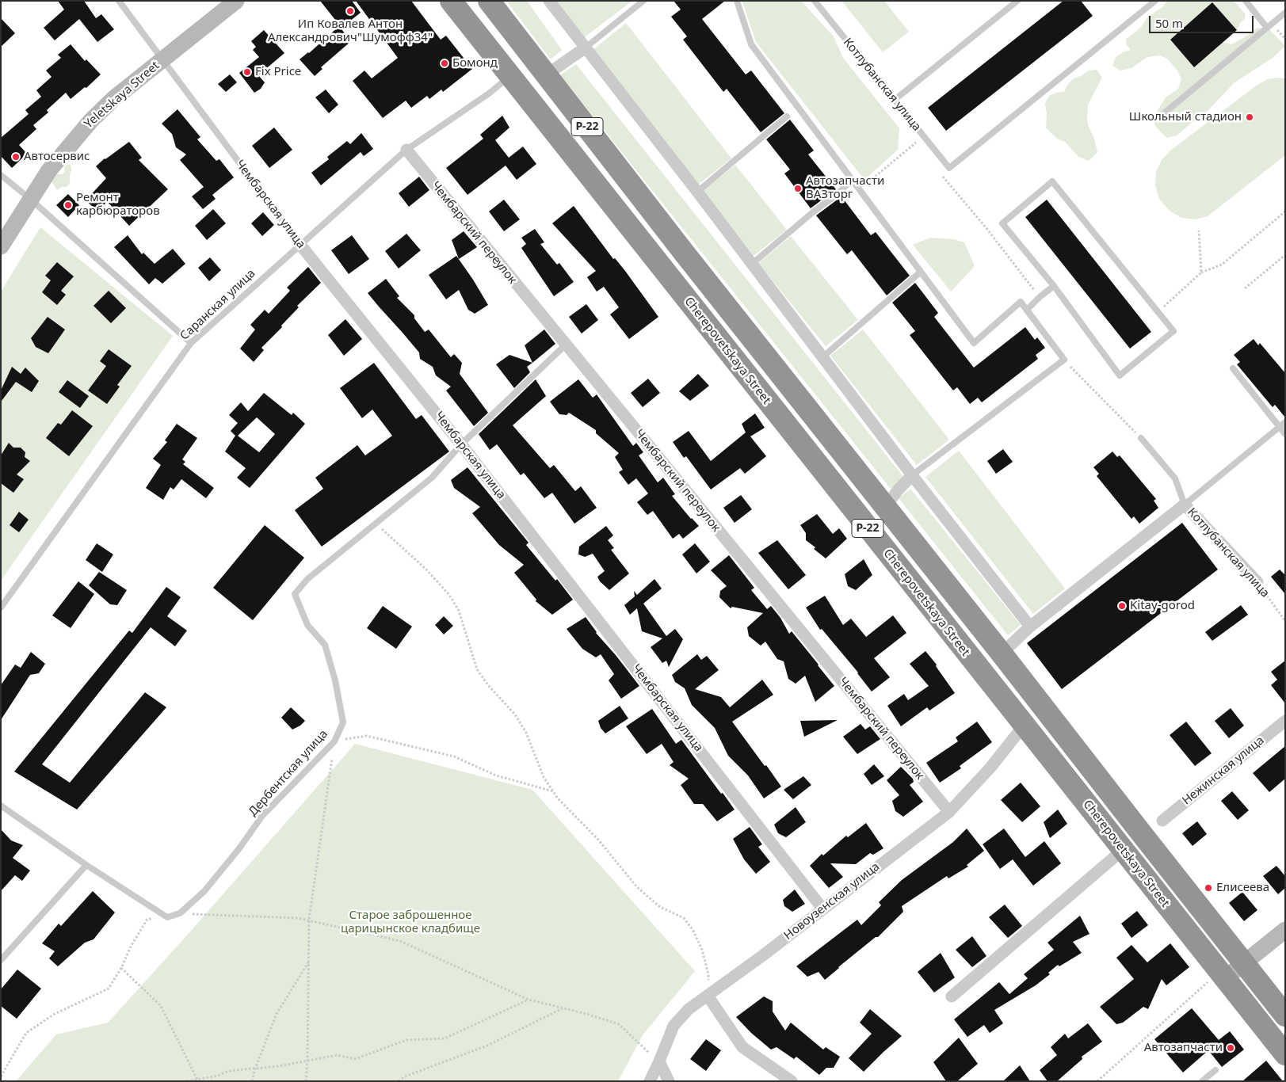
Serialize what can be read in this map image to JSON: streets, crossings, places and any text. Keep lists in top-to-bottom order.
{
  "streets": {
    "highway": ["Р-22", "Cherepovetskaya Street"],
    "main road": ["Yeletskaya Street"],
    "street": [
      "Котлубанская улица",
      "Чембарская улица",
      "Чембарский переулок",
      "Нежинская улица",
      "Новоузенская улица"
    ],
    "lane": ["Саранская улица", "Дербентская улица"]
  },
  "crossings": [
    ["Yeletskaya Street", "Чембарская улица"],
    ["Чембарская улица", "Саранская улица"],
    ["Чембарская улица", "Дербентская улица"],
    ["Чембарская улица", "Новоузенская улица"],
    ["Чембарский переулок", "Саранская улица"],
    ["Чембарский переулок", "Дербентская улица"],
    ["Чембарский переулок", "Новоузенская улица"],
    ["Саранская улица", "Cherepovetskaya Street"],
    ["Cherepovetskaya Street", "Новоузенская улица"]
  ],
  "parks": ["Старое заброшенное царицынское кладбище"],
  "places": [
    "Ип Ковалев Антон Александрович\"Шумофф34\"",
    "Бомонд",
    "Fix Price",
    "Школьный стадион",
    "Автосервис",
    "Автозапчасти ВАЗторг",
    "Ремонт карбюраторов",
    "Kitay-gorod",
    "Елисеева",
    "Автозапчасти"
  ],
  "scale_bar": "50 m"
}
